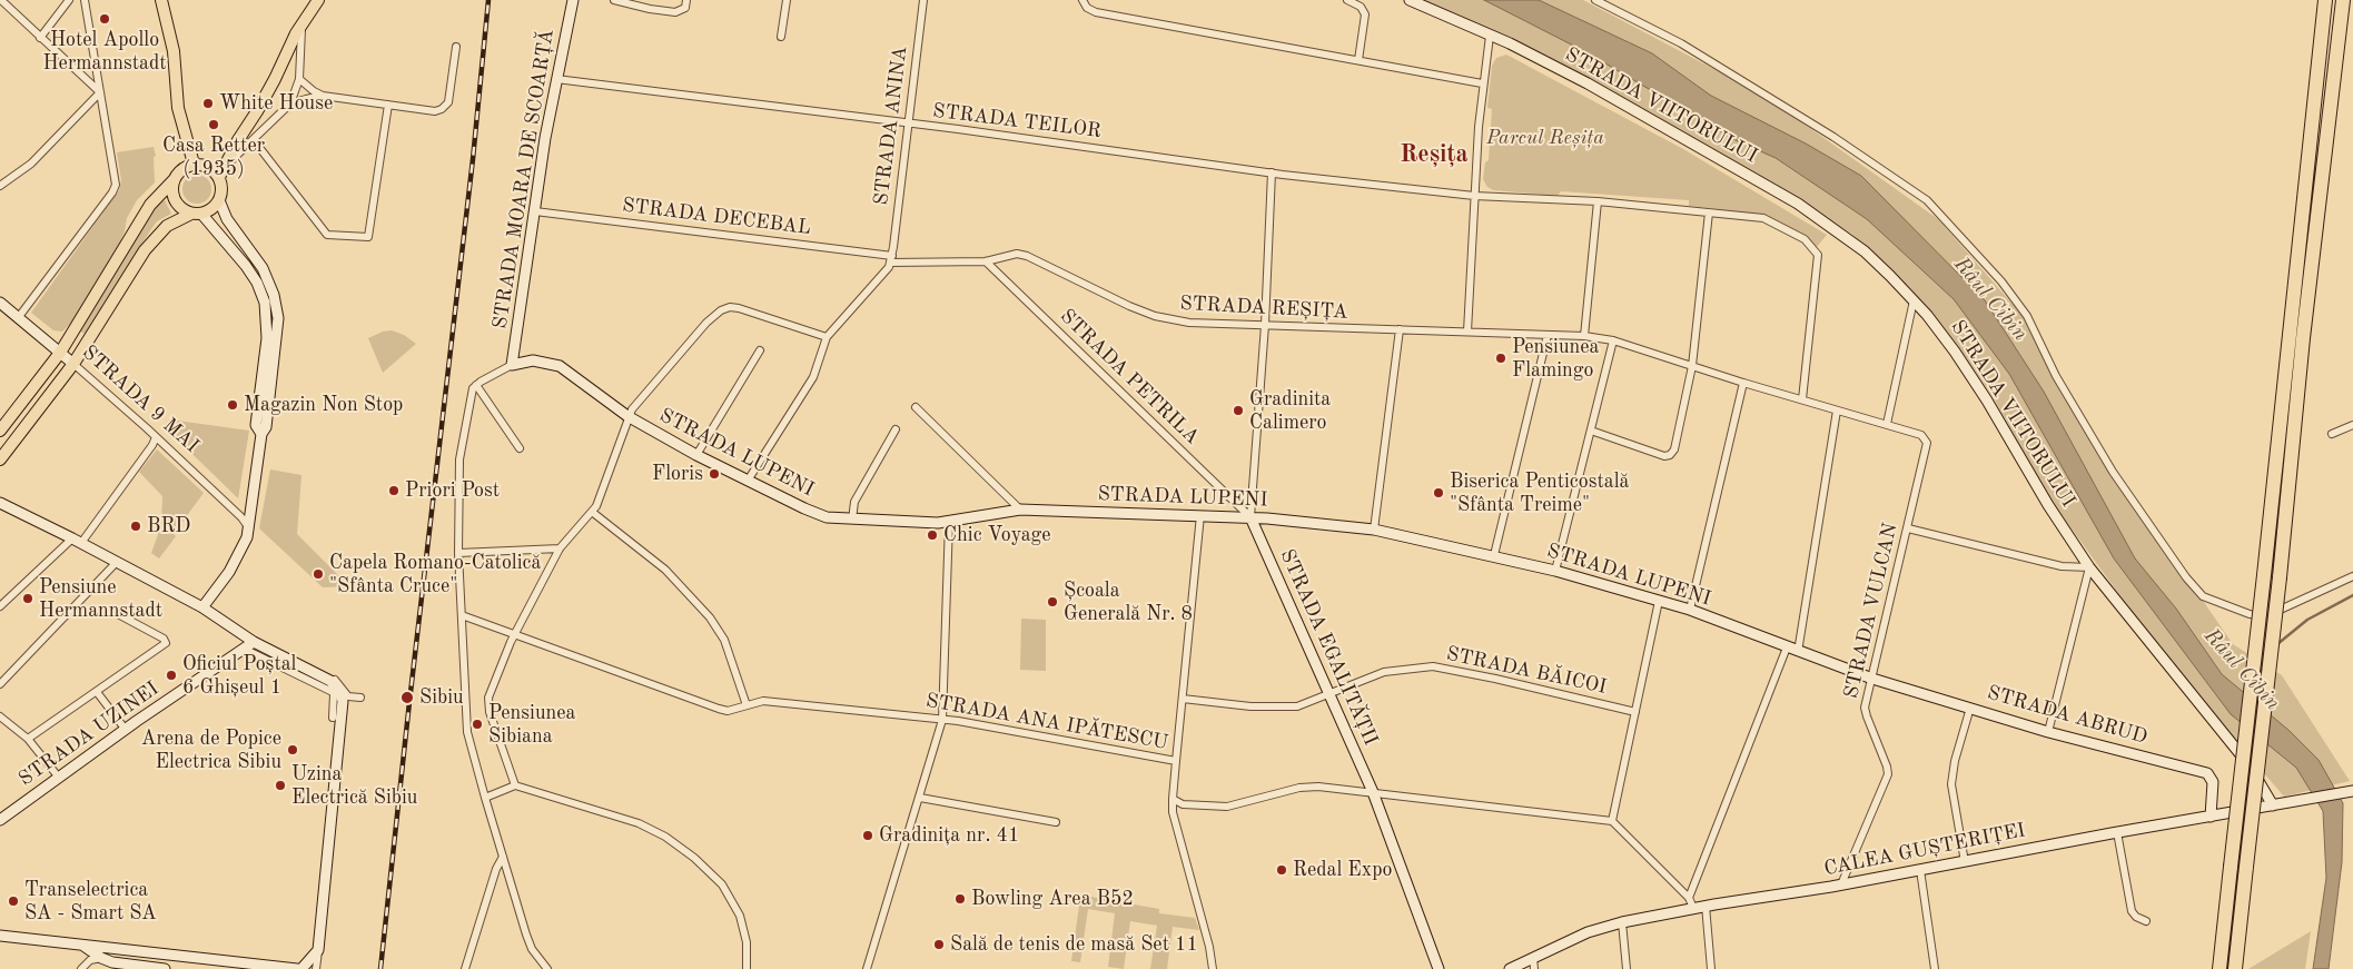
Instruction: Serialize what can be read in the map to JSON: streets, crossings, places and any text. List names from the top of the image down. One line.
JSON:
{"streets":{"street":["STRADA VIITORULUI","STRADA TEILOR","STRADA ANINA","STRADA MOARA DE SCOARȚĂ","STRADA DECEBAL","STRADA REȘIȚA","STRADA PETRILA","STRADA 9 MAI","STRADA LUPENI","STRADA VULCAN","STRADA EGALITĂȚII","STRADA BĂICOI","STRADA ABRUD","STRADA ANA IPĂTESCU","STRADA UZINEI","CALEA GUȘTERIȚEI"]},"crossings":[["STRADA VIITORULUI","CALEA GUȘTERIȚEI"],["STRADA TEILOR","STRADA ANINA"],["STRADA TEILOR","STRADA MOARA DE SCOARȚĂ"],["STRADA ANINA","STRADA DECEBAL"],["STRADA ANINA","STRADA REȘIȚA"],["STRADA MOARA DE SCOARȚĂ","STRADA DECEBAL"],["STRADA MOARA DE SCOARȚĂ","STRADA LUPENI"],["STRADA DECEBAL","STRADA REȘIȚA"],["STRADA REȘIȚA","STRADA PETRILA"],["STRADA REȘIȚA","STRADA VULCAN"],["STRADA PETRILA","STRADA LUPENI"],["STRADA PETRILA","STRADA EGALITĂȚII"],["STRADA LUPENI","STRADA VULCAN"],["STRADA LUPENI","STRADA EGALITĂȚII"],["STRADA LUPENI","STRADA ABRUD"],["STRADA VULCAN","STRADA ABRUD"],["STRADA VULCAN","CALEA GUȘTERIȚEI"],["STRADA EGALITĂȚII","STRADA BĂICOI"],["STRADA ABRUD","CALEA GUȘTERIȚEI"]],"districts":["Reșița"],"water":["Râul Cibin"],"parks":["Parcul Reșița"],"places":["Hotel Apollo Hermannstadt","White House","Casa Retter (1935)","Pensiunea Flamingo","Magazin Non Stop","Gradinita Calimero","Floris","Priori Post","Biserica Penticostală \"Sfânta Treime\"","BRD","Chic Voyage","Capela Romano-Catolică \"Sfânta Cruce\"","Pensiune Hermannstadt","Școala Generală Nr. 8","Oficiul Poștal 6 Ghișeul 1","Sibiu","Pensiunea Sibiana","Arena de Popice Electrica Sibiu","Uzina Electrică Sibiu","Gradinița nr. 41","Redal Expo","Bowling Area B52","Transelectrica SA - Smart SA","Sală de tenis de masă Set 11"]}
